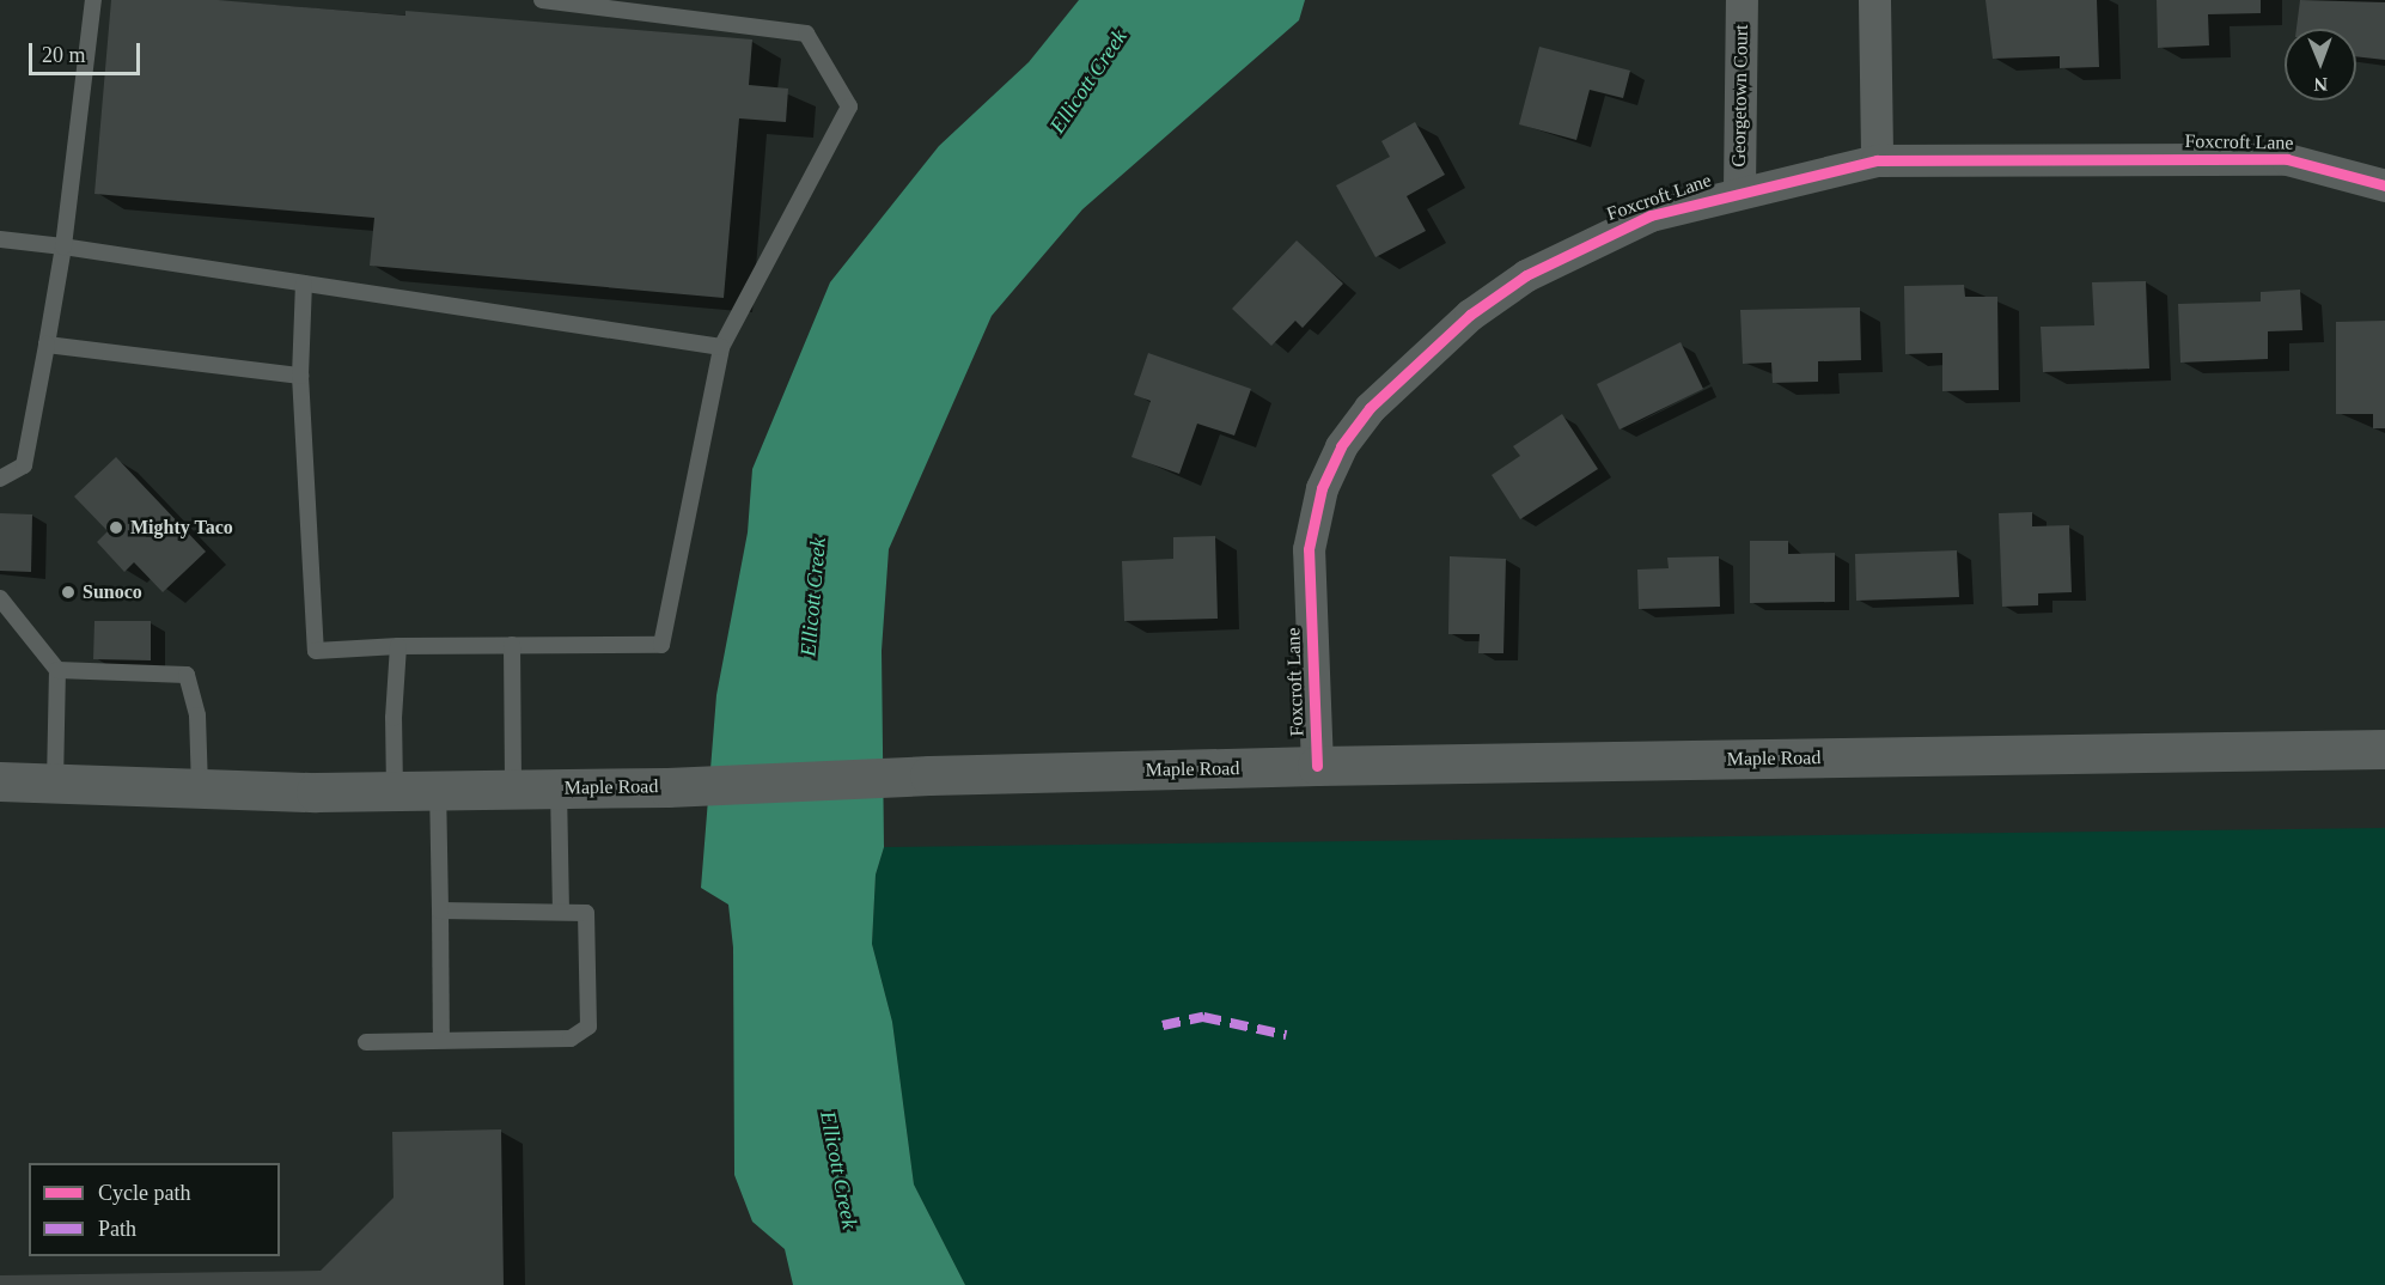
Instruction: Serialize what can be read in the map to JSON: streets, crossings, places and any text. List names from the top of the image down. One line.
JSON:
{"streets":{"main road":["Maple Road"],"street":["Georgetown Court","Foxcroft Lane"]},"crossings":[["Georgetown Court","Foxcroft Lane"],["Foxcroft Lane","Maple Road"]],"water":["Ellicott Creek"],"places":["Mighty Taco","Sunoco"],"legend":["Cycle path","Path"],"scale_bar":"20 m","north":"bottom"}
